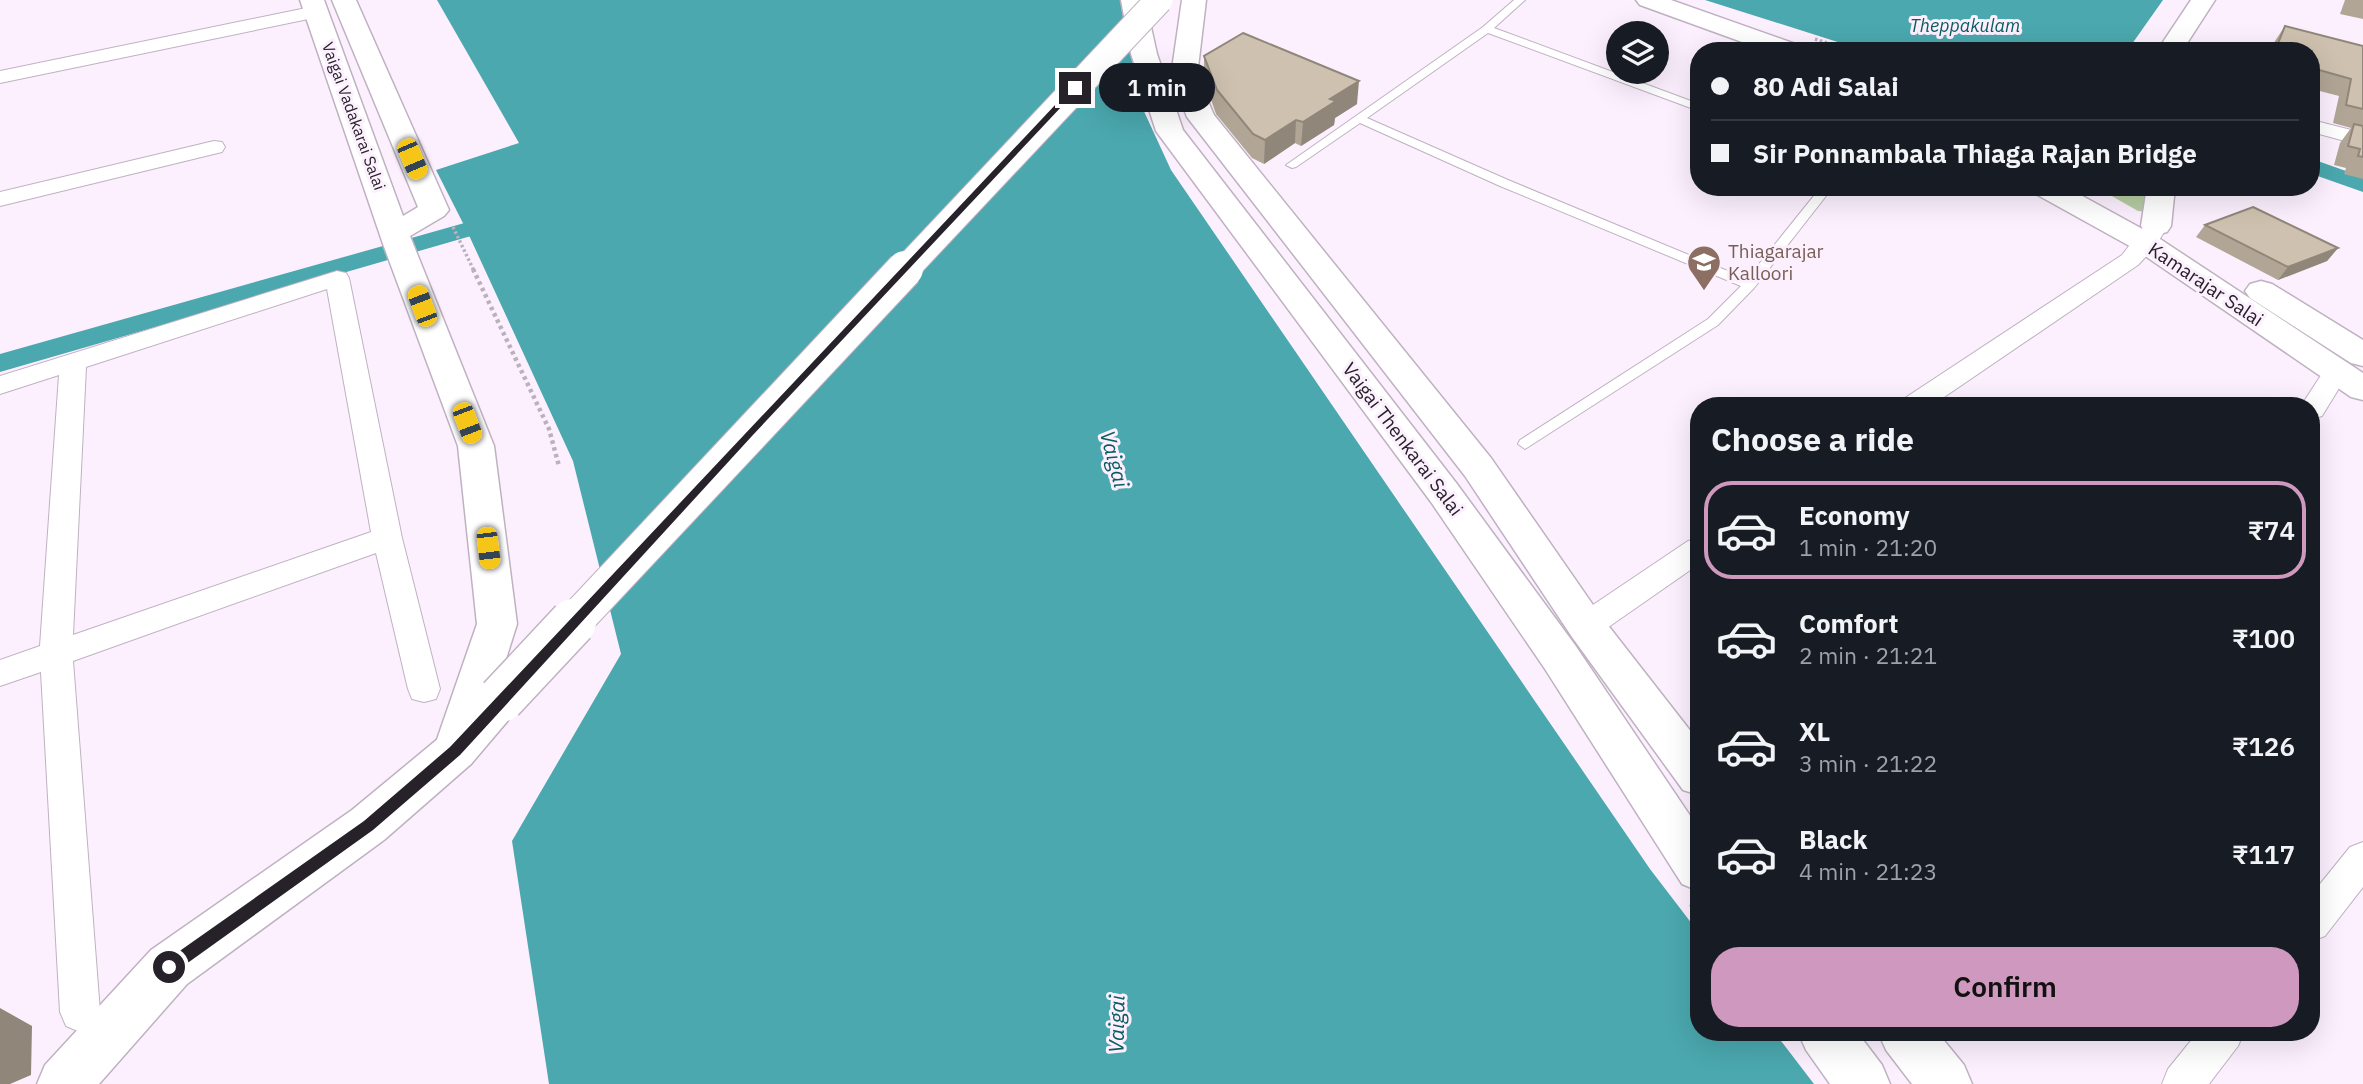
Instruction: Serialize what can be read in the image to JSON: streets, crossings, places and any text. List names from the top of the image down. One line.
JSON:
{"streets":{"main road":["Vaigai Vadakarai Salai","Kamarajar Salai","Vaigai Thenkarai Salai"]},"water":["Theppakulam","Vaigai"],"places":{"school or university":["Thiagarajar Kalloori"]},"page":{"banner":["80 Adi Salai","Sir Ponnambala Thiaga Rajan Bridge"],"bubble":"1 min","heading":"Choose a ride","list":[{"name":"Economy","note":"1 min · 21:20","value":"₹74"},{"name":"Comfort","note":"2 min · 21:21","value":"₹100"},{"name":"XL","note":"3 min · 21:22","value":"₹126"},{"name":"Black","note":"4 min · 21:23","value":"₹117"}],"buttons":"Confirm"}}
